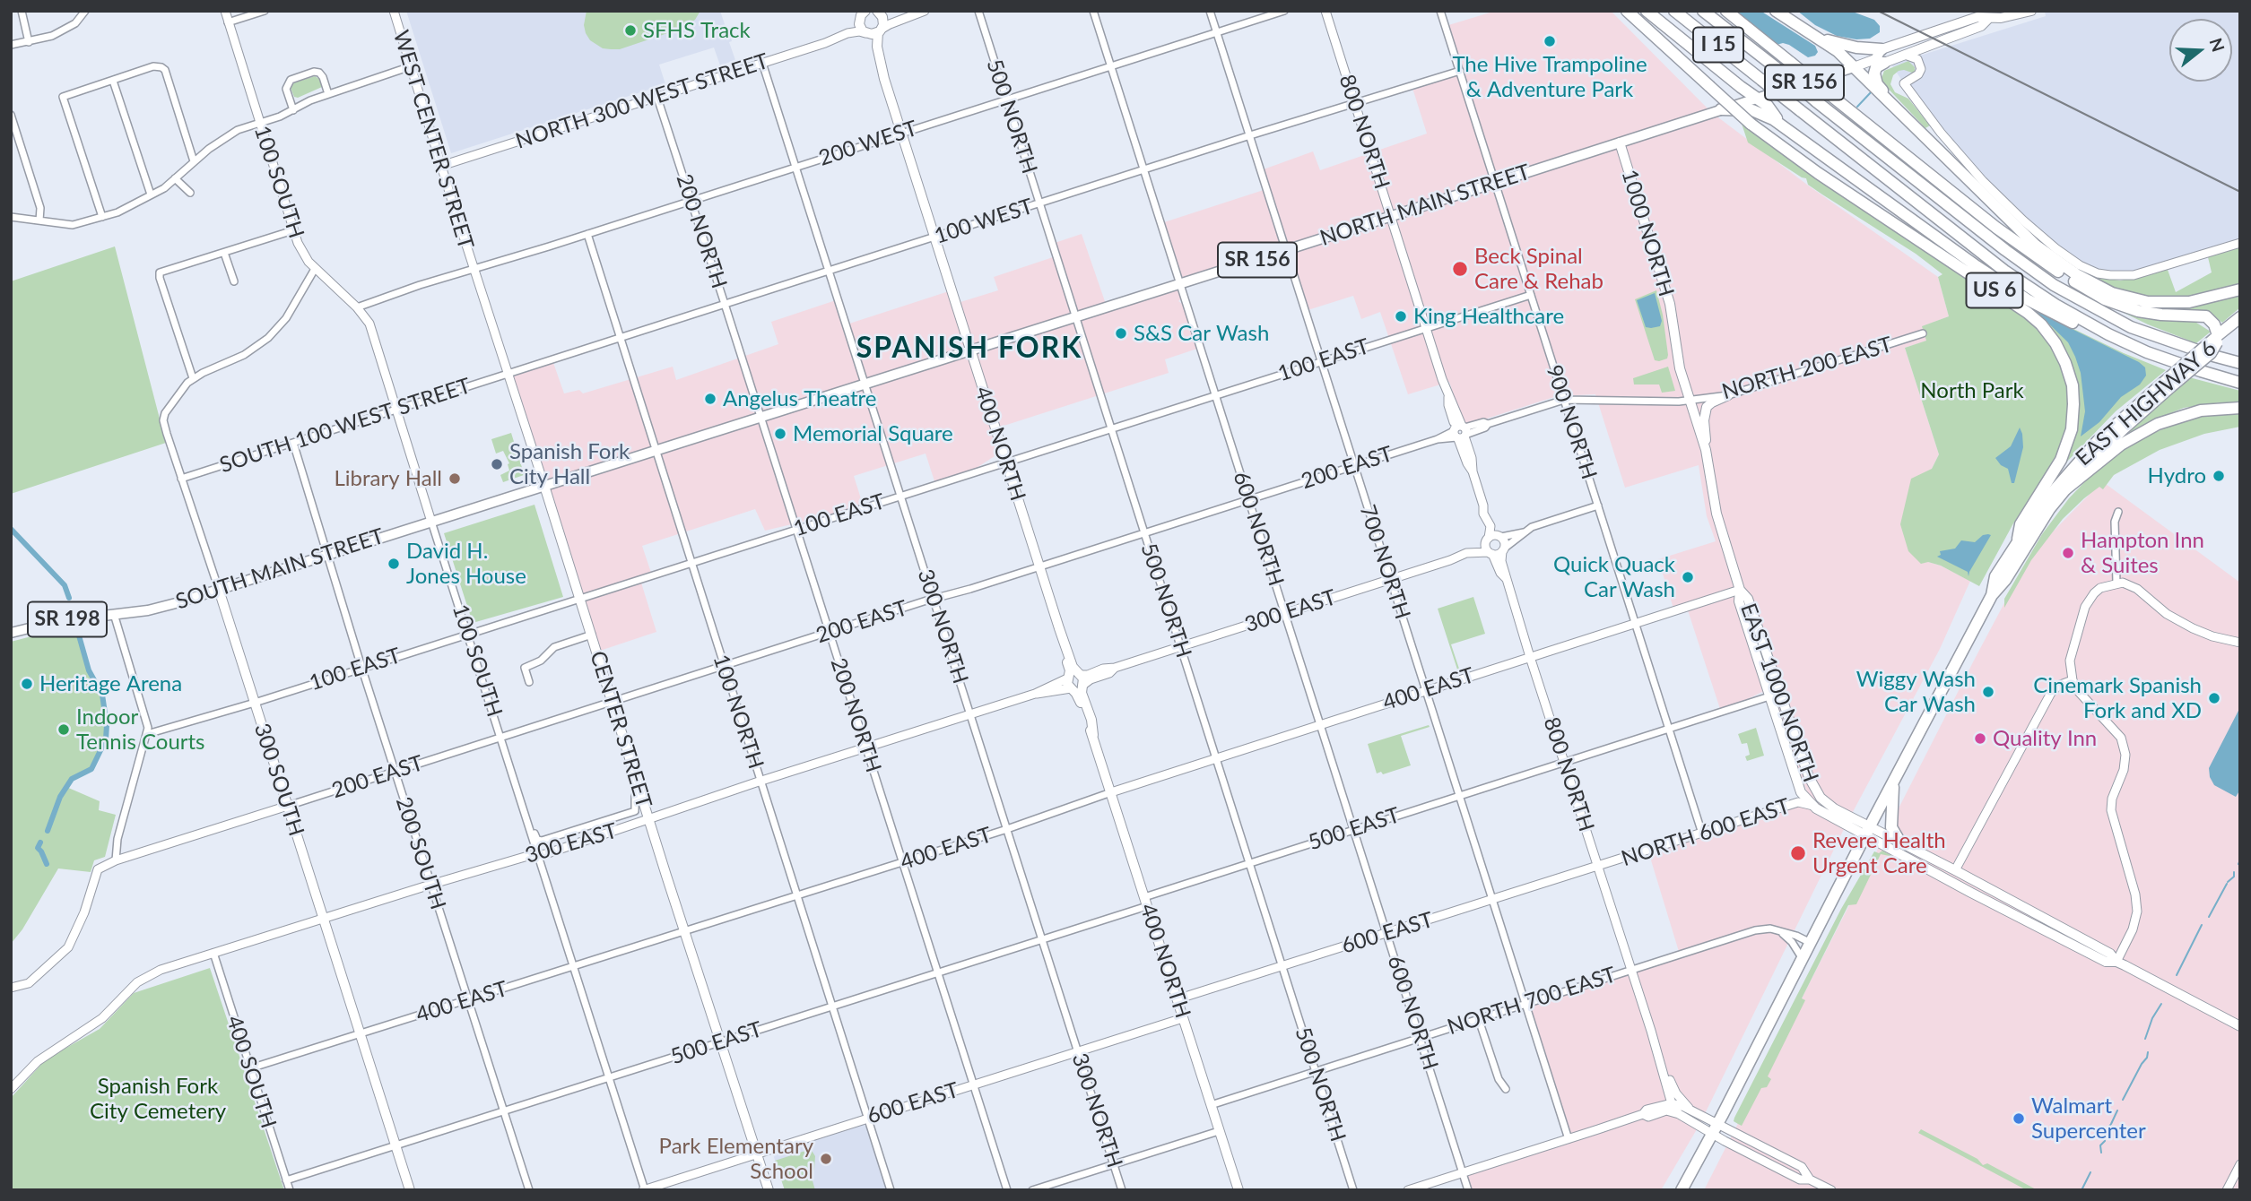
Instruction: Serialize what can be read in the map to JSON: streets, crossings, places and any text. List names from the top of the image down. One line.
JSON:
{"streets":{"highway":["I 15","US 6","EAST HIGHWAY 6"],"main road":["SR 156","NORTH MAIN STREET","1000 NORTH","400 NORTH","SOUTH MAIN STREET","SR 198","EAST 1000 NORTH","CENTER STREET","300 SOUTH"],"street":["NORTH 300 WEST STREET","500 NORTH","800 NORTH","WEST CENTER STREET","200 WEST","100 SOUTH","100 WEST","200 NORTH","100 EAST","NORTH 200 EAST","900 NORTH","SOUTH 100 WEST STREET","200 EAST","600 NORTH","700 NORTH","300 EAST","300 NORTH","400 EAST","100 NORTH","500 EAST","NORTH 600 EAST","200 SOUTH","600 EAST","NORTH 700 EAST","400 SOUTH"]},"crossings":[["NORTH 300 WEST STREET","WEST CENTER STREET"],["NORTH 300 WEST STREET","200 NORTH"],["NORTH 300 WEST STREET","300 NORTH"],["500 NORTH","200 WEST"],["500 NORTH","NORTH MAIN STREET"],["500 NORTH","100 WEST"],["500 NORTH","100 EAST"],["500 NORTH","200 EAST"],["500 NORTH","300 EAST"],["500 NORTH","400 EAST"],["500 NORTH","500 EAST"],["500 NORTH","600 EAST"],["500 NORTH","NORTH 700 EAST"],["800 NORTH","NORTH MAIN STREET"],["800 NORTH","100 WEST"],["800 NORTH","100 EAST"],["800 NORTH","200 EAST"],["800 NORTH","300 EAST"],["800 NORTH","400 EAST"],["800 NORTH","500 EAST"],["800 NORTH","NORTH 600 EAST"],["800 NORTH","600 EAST"],["800 NORTH","NORTH 700 EAST"],["WEST CENTER STREET","200 WEST"],["WEST CENTER STREET","CENTER STREET"],["200 WEST","100 SOUTH"],["200 WEST","200 NORTH"],["200 WEST","400 NORTH"],["200 WEST","600 NORTH"],["200 WEST","700 NORTH"],["200 WEST","300 NORTH"],["200 WEST","100 NORTH"],["200 WEST","CENTER STREET"],["100 SOUTH","100 EAST"],["100 SOUTH","SOUTH 100 WEST STREET"],["100 SOUTH","200 EAST"],["100 SOUTH","SOUTH MAIN STREET"],["100 SOUTH","300 EAST"],["100 SOUTH","400 EAST"],["100 SOUTH","500 EAST"],["100 SOUTH","600 EAST"],["NORTH MAIN STREET","200 NORTH"],["NORTH MAIN STREET","1000 NORTH"],["NORTH MAIN STREET","900 NORTH"],["NORTH MAIN STREET","400 NORTH"],["NORTH MAIN STREET","600 NORTH"],["NORTH MAIN STREET","700 NORTH"],["NORTH MAIN STREET","SOUTH MAIN STREET"],["NORTH MAIN STREET","300 NORTH"],["NORTH MAIN STREET","100 NORTH"],["NORTH MAIN STREET","CENTER STREET"],["100 WEST","200 NORTH"],["100 WEST","900 NORTH"],["100 WEST","SOUTH 100 WEST STREET"],["100 WEST","400 NORTH"],["100 WEST","600 NORTH"],["100 WEST","700 NORTH"],["100 WEST","300 NORTH"],["100 WEST","100 NORTH"],["100 WEST","CENTER STREET"],["200 NORTH","100 EAST"],["200 NORTH","200 EAST"],["200 NORTH","300 EAST"],["200 NORTH","400 EAST"],["200 NORTH","500 EAST"],["200 NORTH","600 EAST"],["1000 NORTH","NORTH 200 EAST"],["1000 NORTH","200 EAST"],["US 6","EAST HIGHWAY 6"],["100 EAST","900 NORTH"],["100 EAST","400 NORTH"],["100 EAST","600 NORTH"],["100 EAST","700 NORTH"],["100 EAST","300 NORTH"],["100 EAST","100 NORTH"],["100 EAST","CENTER STREET"],["100 EAST","300 SOUTH"],["100 EAST","200 SOUTH"],["NORTH 200 EAST","200 EAST"],["EAST HIGHWAY 6","EAST 1000 NORTH"],["EAST HIGHWAY 6","NORTH 700 EAST"],["900 NORTH","200 EAST"],["900 NORTH","400 EAST"],["900 NORTH","500 EAST"],["900 NORTH","NORTH 600 EAST"],["SOUTH 100 WEST STREET","CENTER STREET"],["SOUTH 100 WEST STREET","300 SOUTH"],["SOUTH 100 WEST STREET","200 SOUTH"],["400 NORTH","200 EAST"],["400 NORTH","300 EAST"],["400 NORTH","400 EAST"],["400 NORTH","500 EAST"],["400 NORTH","600 EAST"],["400 NORTH","NORTH 700 EAST"],["200 EAST","600 NORTH"],["200 EAST","700 NORTH"],["200 EAST","300 NORTH"],["200 EAST","100 NORTH"],["200 EAST","CENTER STREET"],["200 EAST","300 SOUTH"],["200 EAST","200 SOUTH"],["600 NORTH","300 EAST"],["600 NORTH","400 EAST"],["600 NORTH","500 EAST"],["600 NORTH","600 EAST"],["600 NORTH","NORTH 700 EAST"],["700 NORTH","300 EAST"],["700 NORTH","400 EAST"],["700 NORTH","500 EAST"],["700 NORTH","600 EAST"],["700 NORTH","NORTH 700 EAST"],["SOUTH MAIN STREET","CENTER STREET"],["SOUTH MAIN STREET","300 SOUTH"],["SOUTH MAIN STREET","200 SOUTH"],["300 EAST","300 NORTH"],["300 EAST","100 NORTH"],["300 EAST","CENTER STREET"],["300 EAST","300 SOUTH"],["300 EAST","200 SOUTH"],["300 EAST","400 SOUTH"],["300 NORTH","400 EAST"],["300 NORTH","500 EAST"],["300 NORTH","600 EAST"],["400 EAST","EAST 1000 NORTH"],["400 EAST","100 NORTH"],["400 EAST","CENTER STREET"],["400 EAST","300 SOUTH"],["400 EAST","200 SOUTH"],["400 EAST","400 SOUTH"],["EAST 1000 NORTH","500 EAST"],["EAST 1000 NORTH","NORTH 600 EAST"],["100 NORTH","500 EAST"],["100 NORTH","600 EAST"],["CENTER STREET","500 EAST"],["CENTER STREET","600 EAST"],["300 SOUTH","500 EAST"],["500 EAST","200 SOUTH"],["500 EAST","400 SOUTH"],["NORTH 600 EAST","600 EAST"]],"districts":["SPANISH FORK"],"parks":["North Park","Spanish Fork City Cemetery"],"places":["SFHS Track","The Hive Trampoline & Adventure Park","Beck Spinal Care & Rehab","King Healthcare","S&S Car Wash","Angelus Theatre","Memorial Square","Spanish Fork City Hall","Hydro","Library Hall","Hampton Inn & Suites","David H. Jones House","Quick Quack Car Wash","Heritage Arena","Wiggy Wash Car Wash","Cinemark Spanish Fork and XD","Indoor Tennis Courts","Quality Inn","Revere Health Urgent Care","Walmart Supercenter","Park Elementary School"],"north":"right"}
